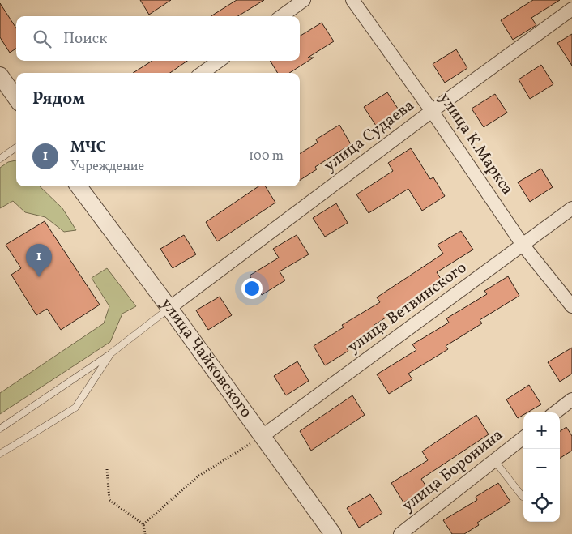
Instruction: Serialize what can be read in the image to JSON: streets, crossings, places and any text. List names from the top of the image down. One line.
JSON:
{"streets":{"street":["улица Судаева","улица К.Маркса","улица Ветвинского","улица Чайковского","улица Боронина"]},"crossings":[["улица Судаева","улица К.Маркса"],["улица Судаева","улица Чайковского"],["улица К.Маркса","улица Ветвинского"],["улица Ветвинского","улица Чайковского"]],"page":{"search":"Поиск","heading":"Рядом","list":[{"mark":"1","name":"МЧС","note":"Учреждение","value":"100 m"}],"pins":"1","map_buttons":["+","−"]}}
